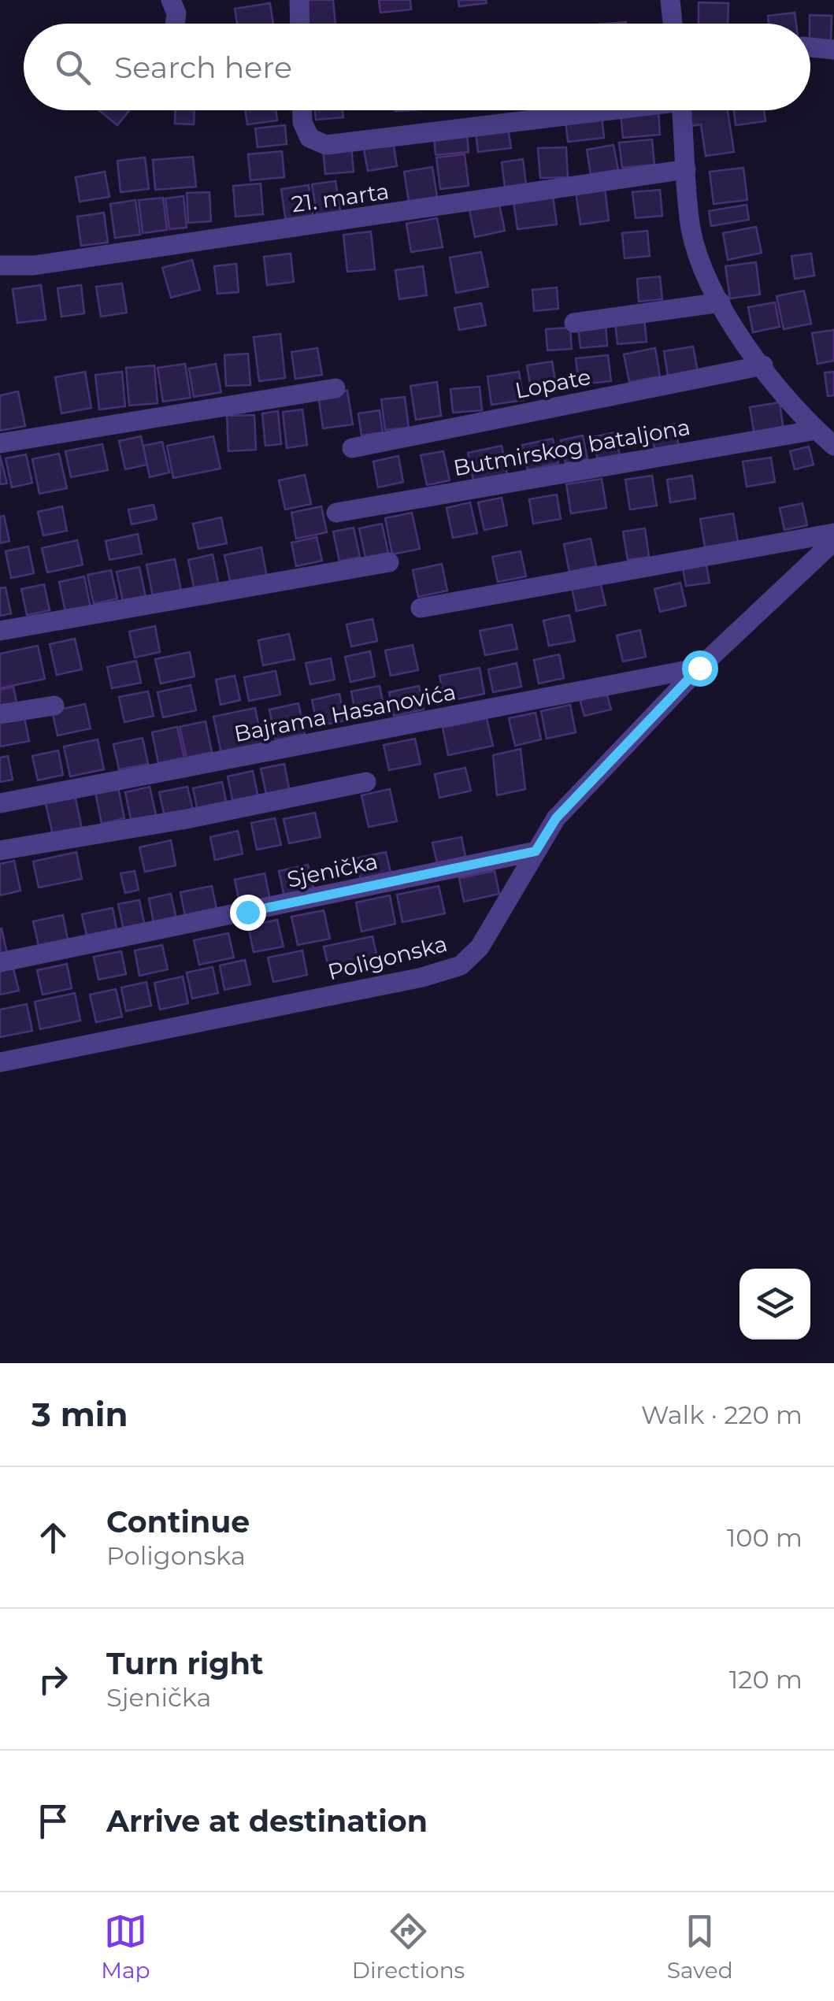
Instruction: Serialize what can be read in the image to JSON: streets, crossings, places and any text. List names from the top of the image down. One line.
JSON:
{"streets":{"street":["21. marta","Lopate","Butmirskog bataljona","Bajrama Hasanovića","Sjenička","Poligonska"]},"crossings":[["Bajrama Hasanovića","Poligonska"],["Sjenička","Poligonska"]],"page":{"search":"Search here","heading":["3 min","Walk · 220 m"],"list":[["Continue","Poligonska","100 m"],["Turn right","Sjenička","120 m"],"Arrive at destination"],"nav":["Map","Directions","Saved"]}}
